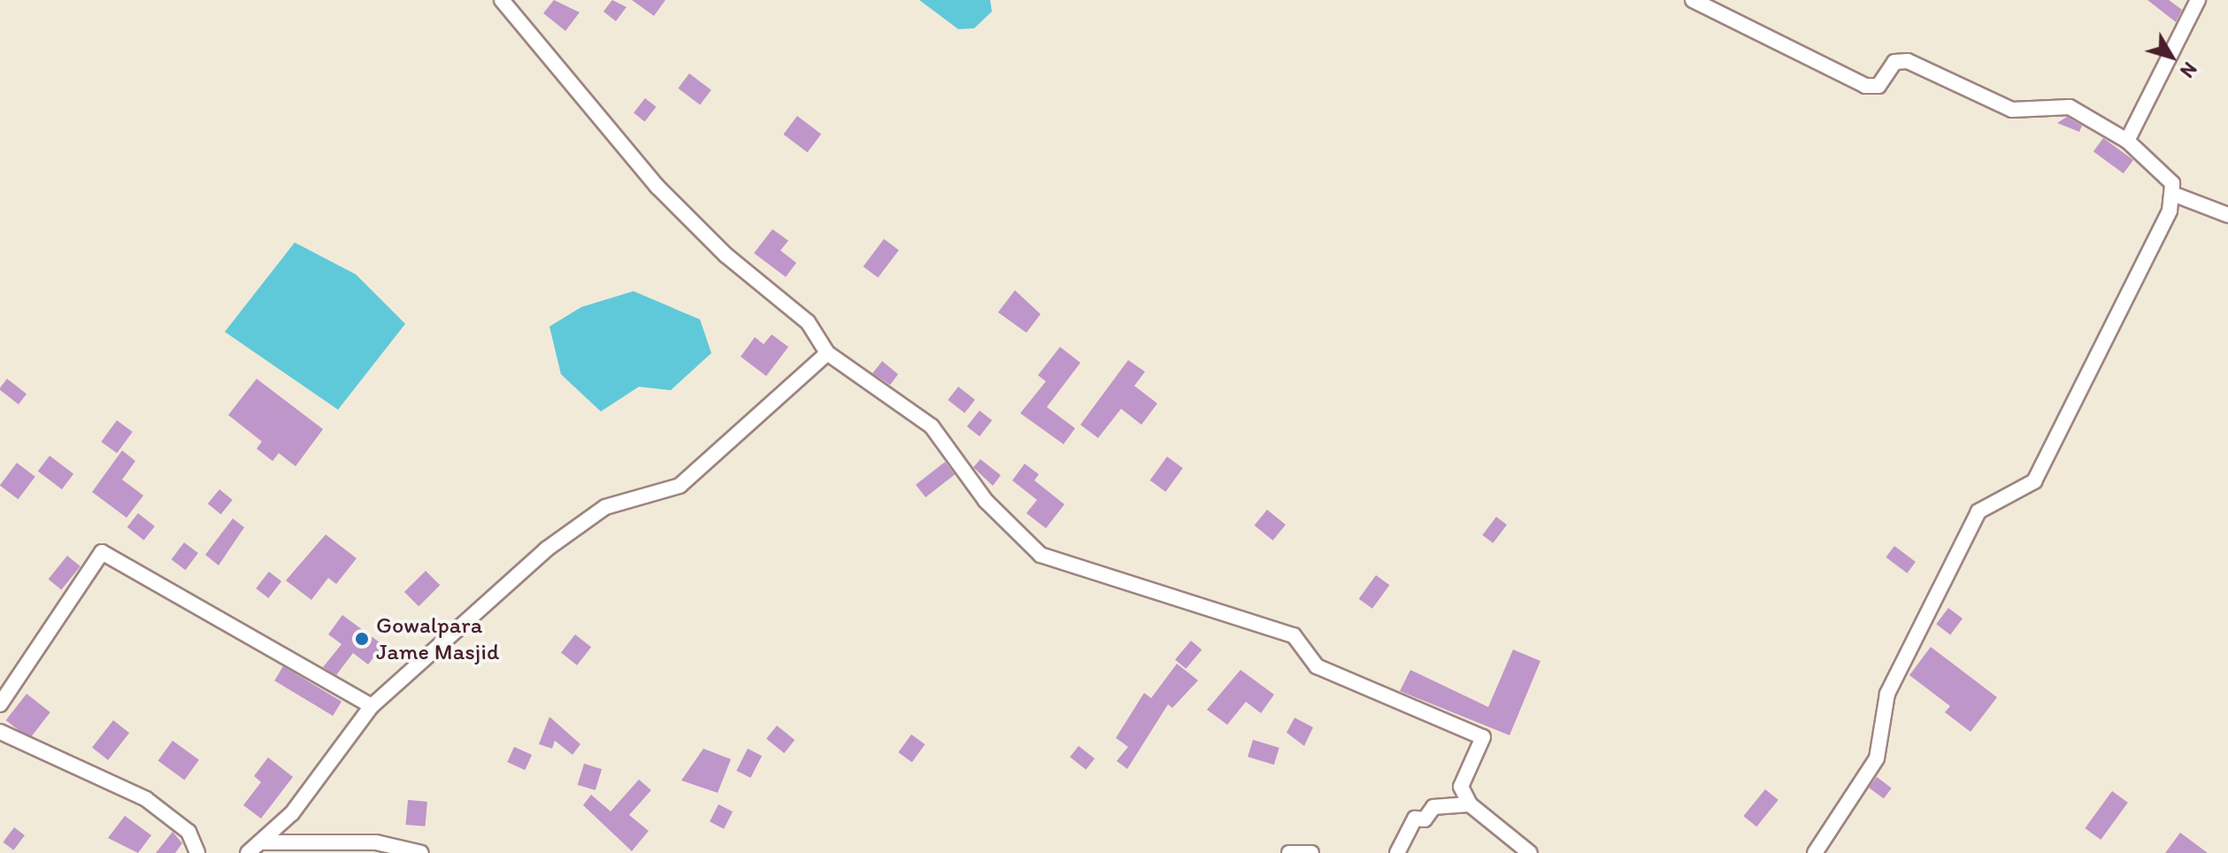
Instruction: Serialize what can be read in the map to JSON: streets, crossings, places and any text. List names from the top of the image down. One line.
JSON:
{"places":["Gowalpara Jame Masjid"],"north":"bottom right"}
